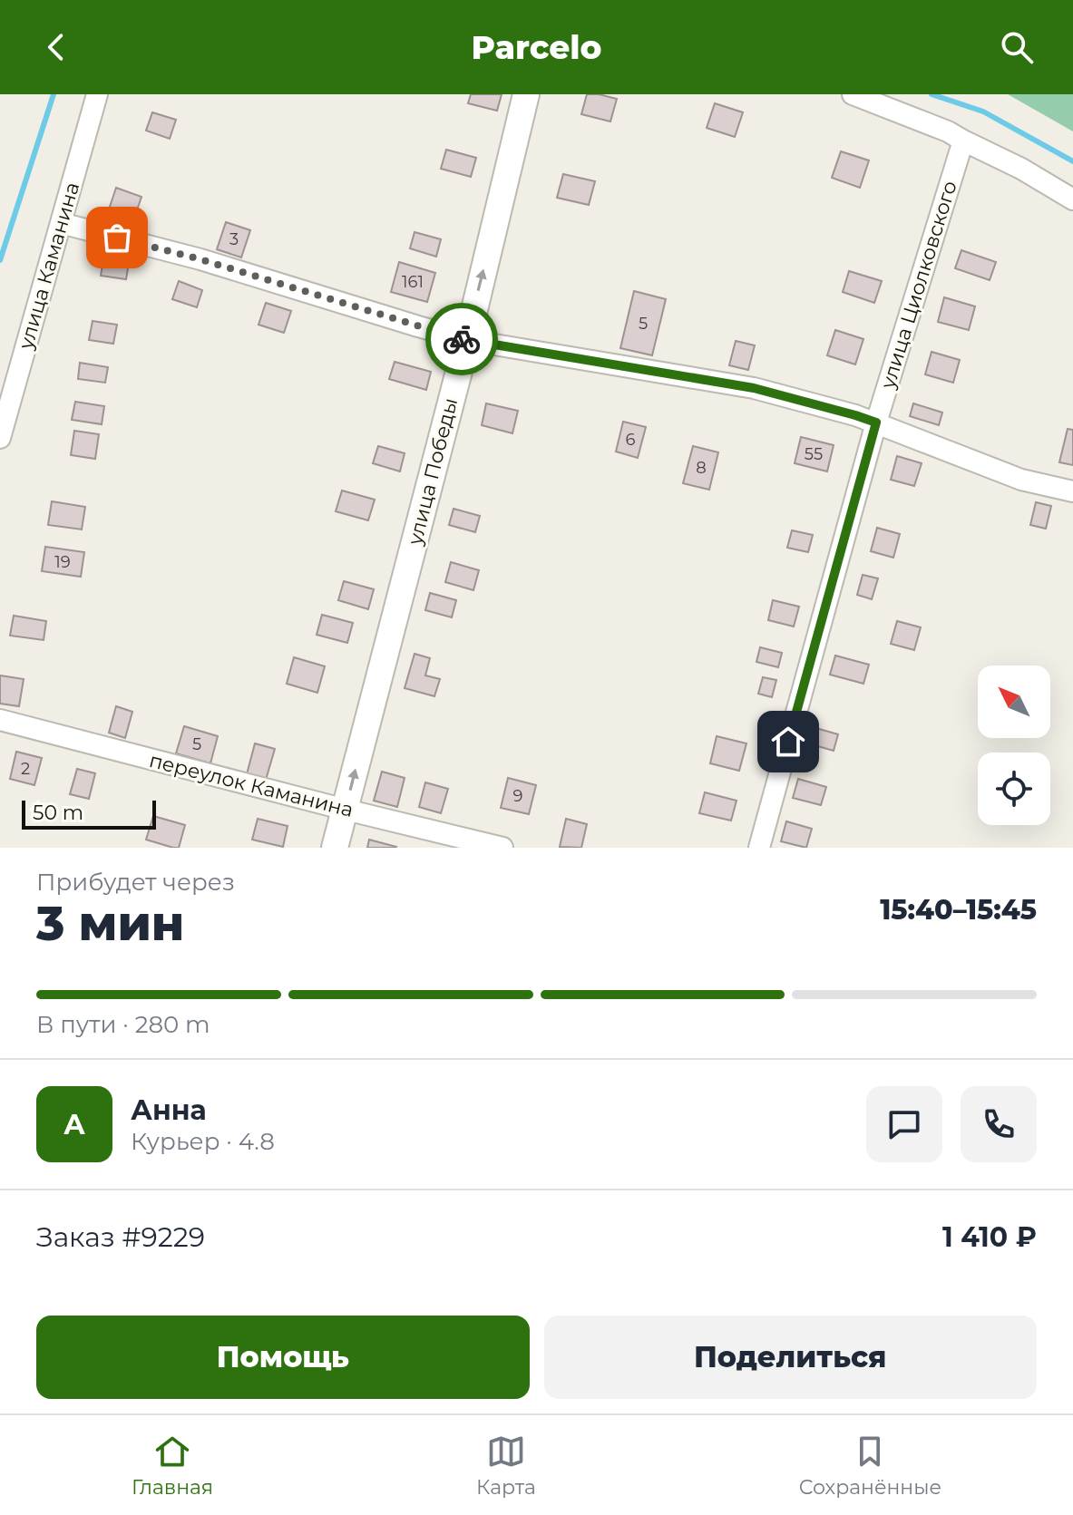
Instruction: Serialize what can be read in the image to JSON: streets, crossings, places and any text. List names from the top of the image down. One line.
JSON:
{"streets":{"street":["улица Каманина","улица Циолковского","улица Победы","переулок Каманина"]},"crossings":[["улица Победы","переулок Каманина"]],"one_way":["улица Победы"],"house_numbers":["3","161","5","6","55","8","19","5","2","9"],"scale_bar":"50 m","north":"top left","page":{"header":"Parcelo","scale":"50 m","heading":["3 мин","Прибудет через","15:40–15:45"],"panel":["Анна","Курьер · 4.8","Заказ #9229","1 410 ₽"],"bar":"В пути · 280 m","round":"А","buttons":["Помощь","Поделиться"],"tabs":["Главная","Карта","Сохранённые"]}}
